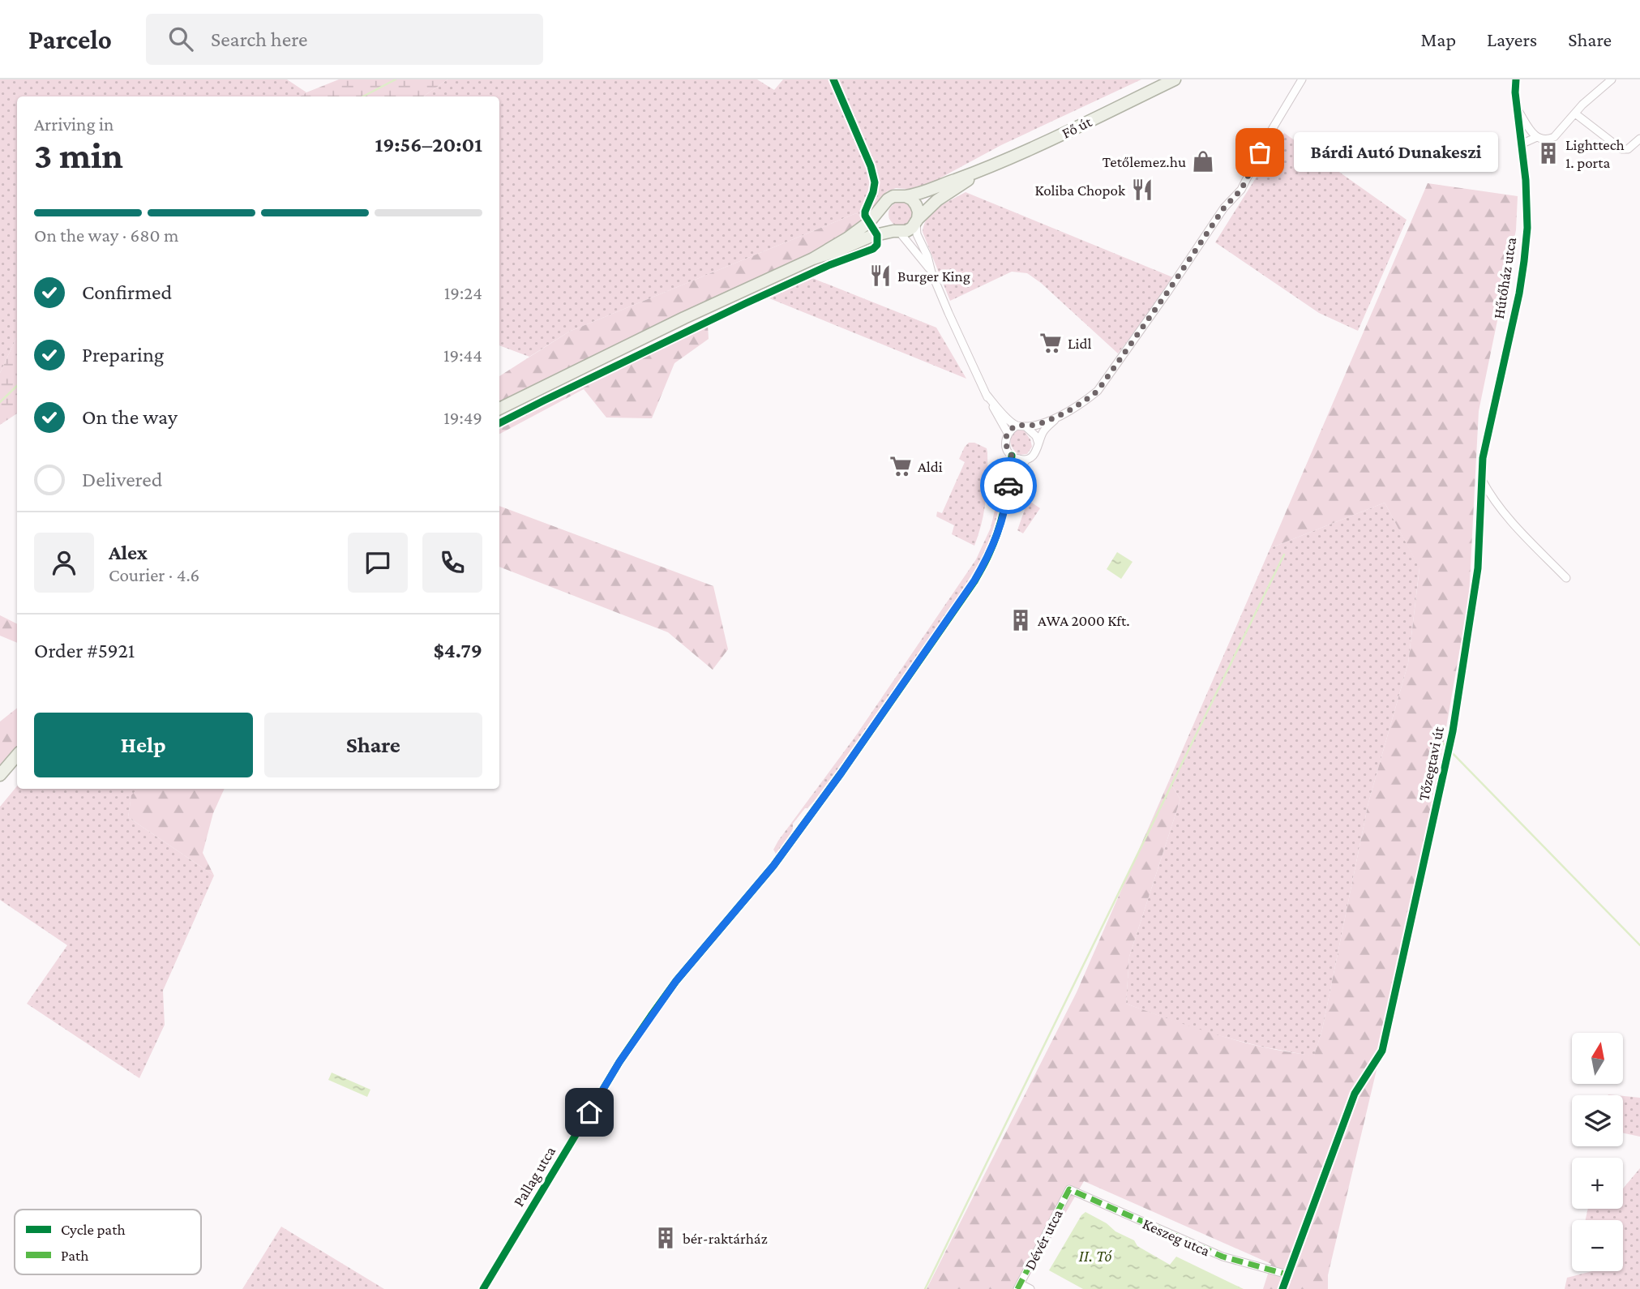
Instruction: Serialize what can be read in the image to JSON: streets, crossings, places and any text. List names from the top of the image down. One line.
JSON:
{"streets":{"main road":["Fő út"],"street":["Hűtőház utca","Tőzegtavi út","Pallag utca","Keszeg utca","Dévér utca"]},"crossings":[["Hűtőház utca","Tőzegtavi út"],["Tőzegtavi út","Keszeg utca"],["Keszeg utca","Dévér utca"]],"water":["II. Tó"],"places":{"other":["Bárdi Autó Dunakeszi"],"building":["Lighttech 1. porta","AWA 2000 Kft.","bér-raktárház"],"shop":["Tetőlemez.hu"],"restaurant":["Koliba Chopok","Burger King"],"supermarket":["Lidl","Aldi"]},"legend":["Cycle path","Path"],"north":"top","page":{"header":"Parcelo","search":"Search here","nav":["Map","Layers","Share"],"heading":["3 min","Arriving in","19:56–20:01"],"panel":["Alex","Courier · 4.6","Order #5921","$4.79"],"bubble":"Bárdi Autó Dunakeszi","bar":"On the way · 680 m","list":[["Confirmed","19:24"],["Preparing","19:44"],["On the way","19:49"],"Delivered"],"buttons":["Help","Share"],"map_buttons":["+","−"]}}
